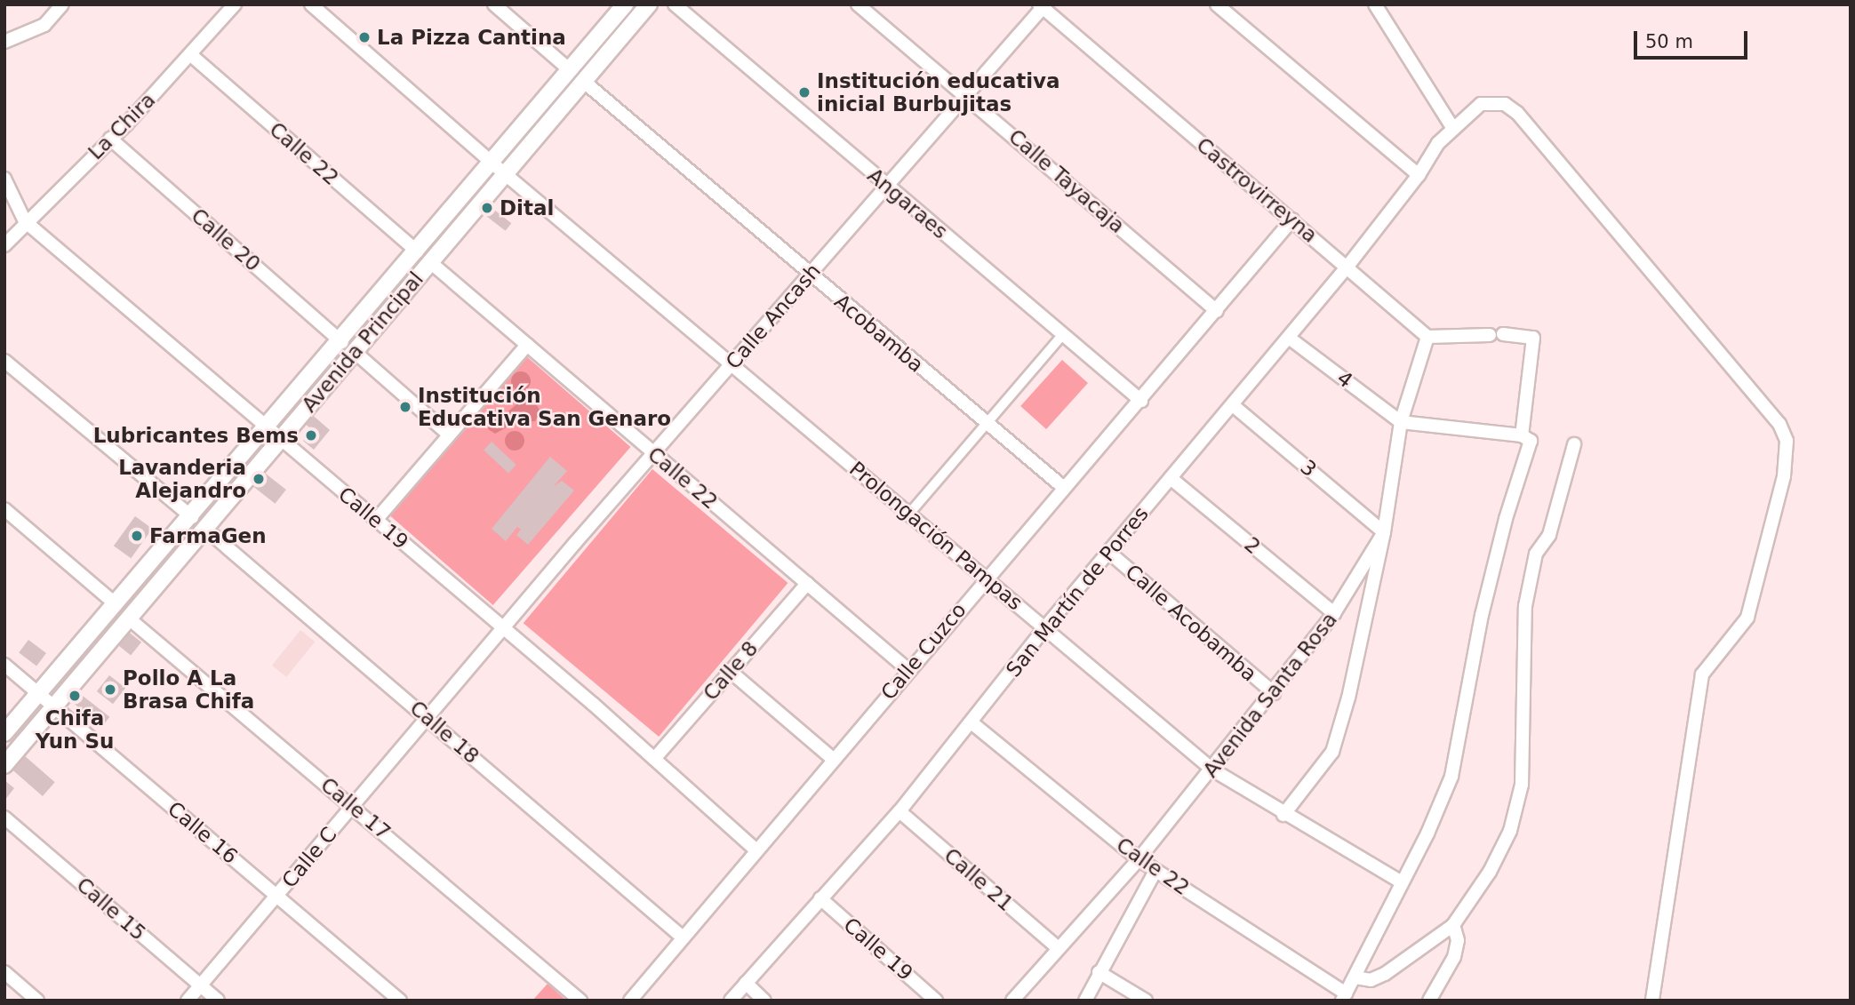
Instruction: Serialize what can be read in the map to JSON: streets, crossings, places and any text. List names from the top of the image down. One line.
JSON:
{"streets":{"street":["La Chira","Calle 22","Calle Tayacaja","Castrovirreyna","Angaraes","Calle 20","Calle Ancash","Acobamba","Avenida Principal","4","3","Calle 19","Prolongación Pampas","2","San Martín de Porres","Calle Acobamba","Calle Cuzco","Calle 8","Avenida Santa Rosa","Calle 18","Calle 17","Calle 16","Calle C","Calle 21","Calle 15"]},"crossings":[["La Chira","Calle 22"],["La Chira","Calle 20"],["La Chira","Calle 19"],["Calle 22","Calle Ancash"],["Calle 22","Avenida Principal"],["Calle 22","San Martín de Porres"],["Calle 22","Calle Cuzco"],["Calle 22","Calle 8"],["Calle 22","Avenida Santa Rosa"],["Calle Tayacaja","Calle Ancash"],["Calle Tayacaja","Calle Cuzco"],["Castrovirreyna","Calle Ancash"],["Castrovirreyna","San Martín de Porres"],["Castrovirreyna","Calle Cuzco"],["Castrovirreyna","Avenida Santa Rosa"],["Angaraes","Calle Ancash"],["Angaraes","Calle Cuzco"],["Calle 20","Avenida Principal"],["Calle Ancash","Acobamba"],["Calle Ancash","Calle 19"],["Calle Ancash","Prolongación Pampas"],["Calle Ancash","Calle C"],["Acobamba","Avenida Principal"],["Acobamba","Calle Cuzco"],["Avenida Principal","Calle 19"],["Avenida Principal","Prolongación Pampas"],["Avenida Principal","Calle 18"],["Avenida Principal","Calle 17"],["Avenida Principal","Calle 16"],["4","San Martín de Porres"],["4","Avenida Santa Rosa"],["3","San Martín de Porres"],["3","Avenida Santa Rosa"],["Calle 19","San Martín de Porres"],["Calle 19","Calle Cuzco"],["Calle 19","Calle 8"],["Calle 19","Calle C"],["Prolongación Pampas","San Martín de Porres"],["Prolongación Pampas","Calle Cuzco"],["Prolongación Pampas","Avenida Santa Rosa"],["2","San Martín de Porres"],["2","Avenida Santa Rosa"],["San Martín de Porres","Calle Acobamba"],["San Martín de Porres","Calle 21"],["Calle Acobamba","Avenida Santa Rosa"],["Calle Cuzco","Calle 18"],["Avenida Santa Rosa","Calle 21"],["Calle 18","Calle C"],["Calle 17","Calle C"],["Calle 16","Calle C"],["Calle C","Calle 15"]],"places":["La Pizza Cantina","Institución educativa inicial Burbujitas","Dital","Institución Educativa San Genaro","Lubricantes Bems","Lavanderia Alejandro","FarmaGen","Pollo A La Brasa Chifa","Chifa Yun Su"],"scale_bar":"50 m"}
